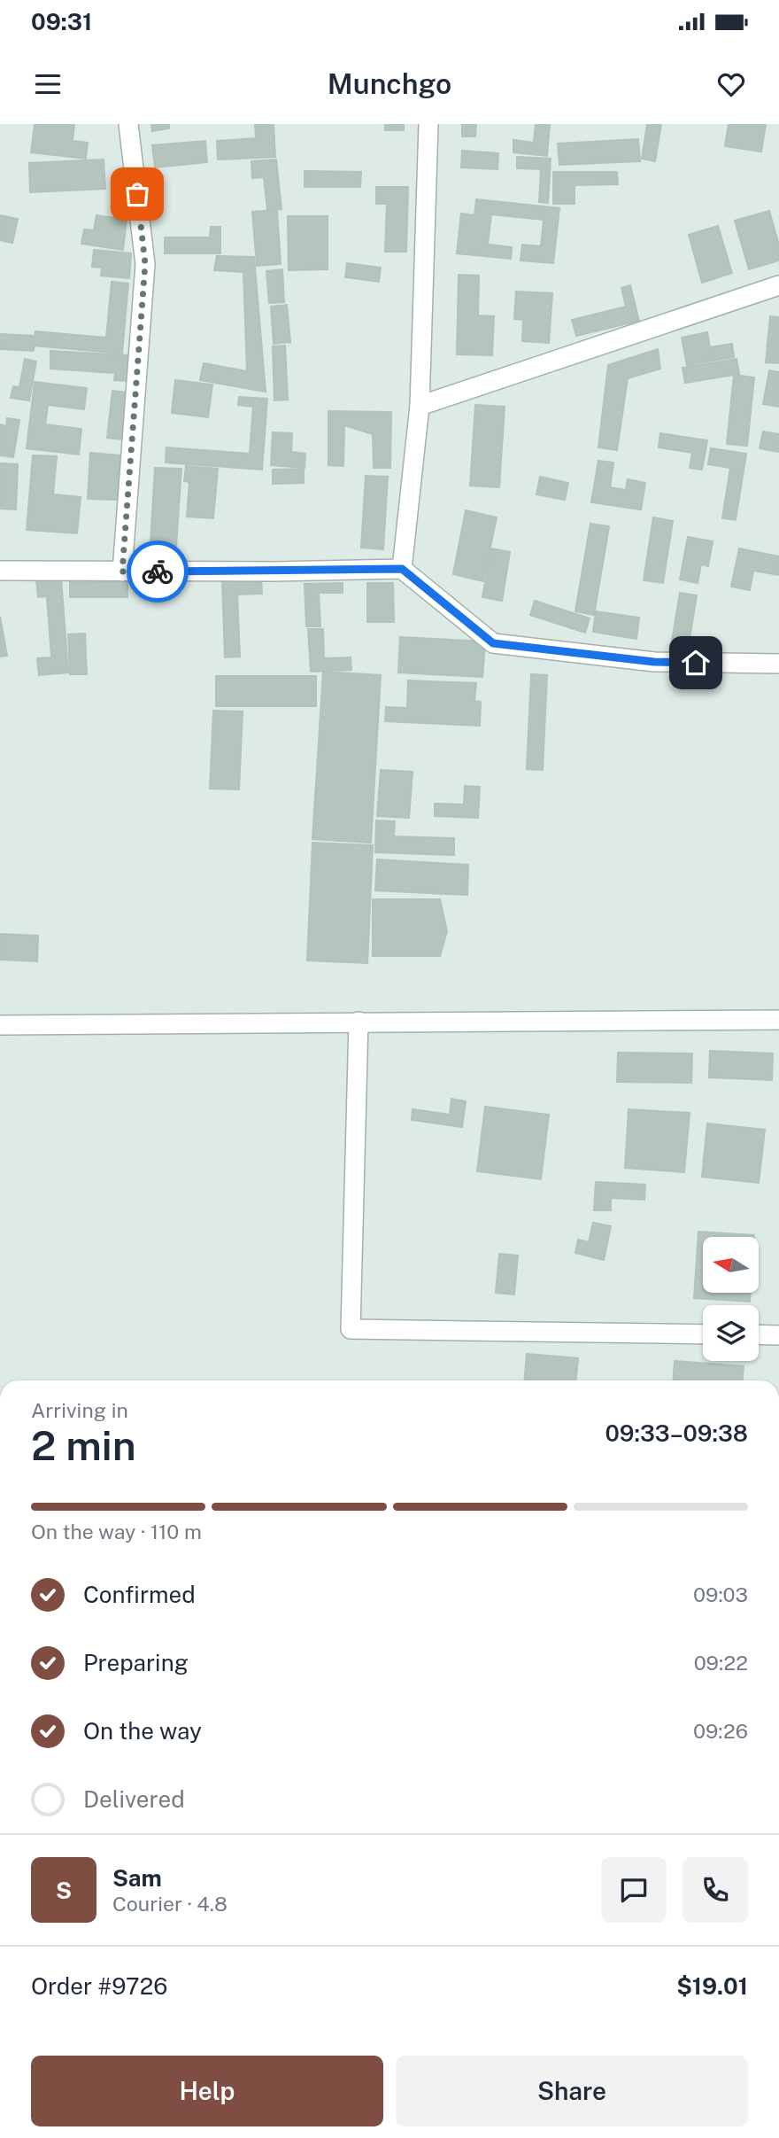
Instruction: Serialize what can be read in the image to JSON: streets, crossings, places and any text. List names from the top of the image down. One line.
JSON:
{"north":"left","page":{"status":"09:31","header":"Munchgo","heading":["2 min","Arriving in","09:33–09:38"],"panel":["Sam","Courier · 4.8","Order #9726","$19.01"],"bar":"On the way · 110 m","list":[["Confirmed","09:03"],["Preparing","09:22"],["On the way","09:26"],"Delivered"],"round":"S","buttons":["Help","Share"]}}
